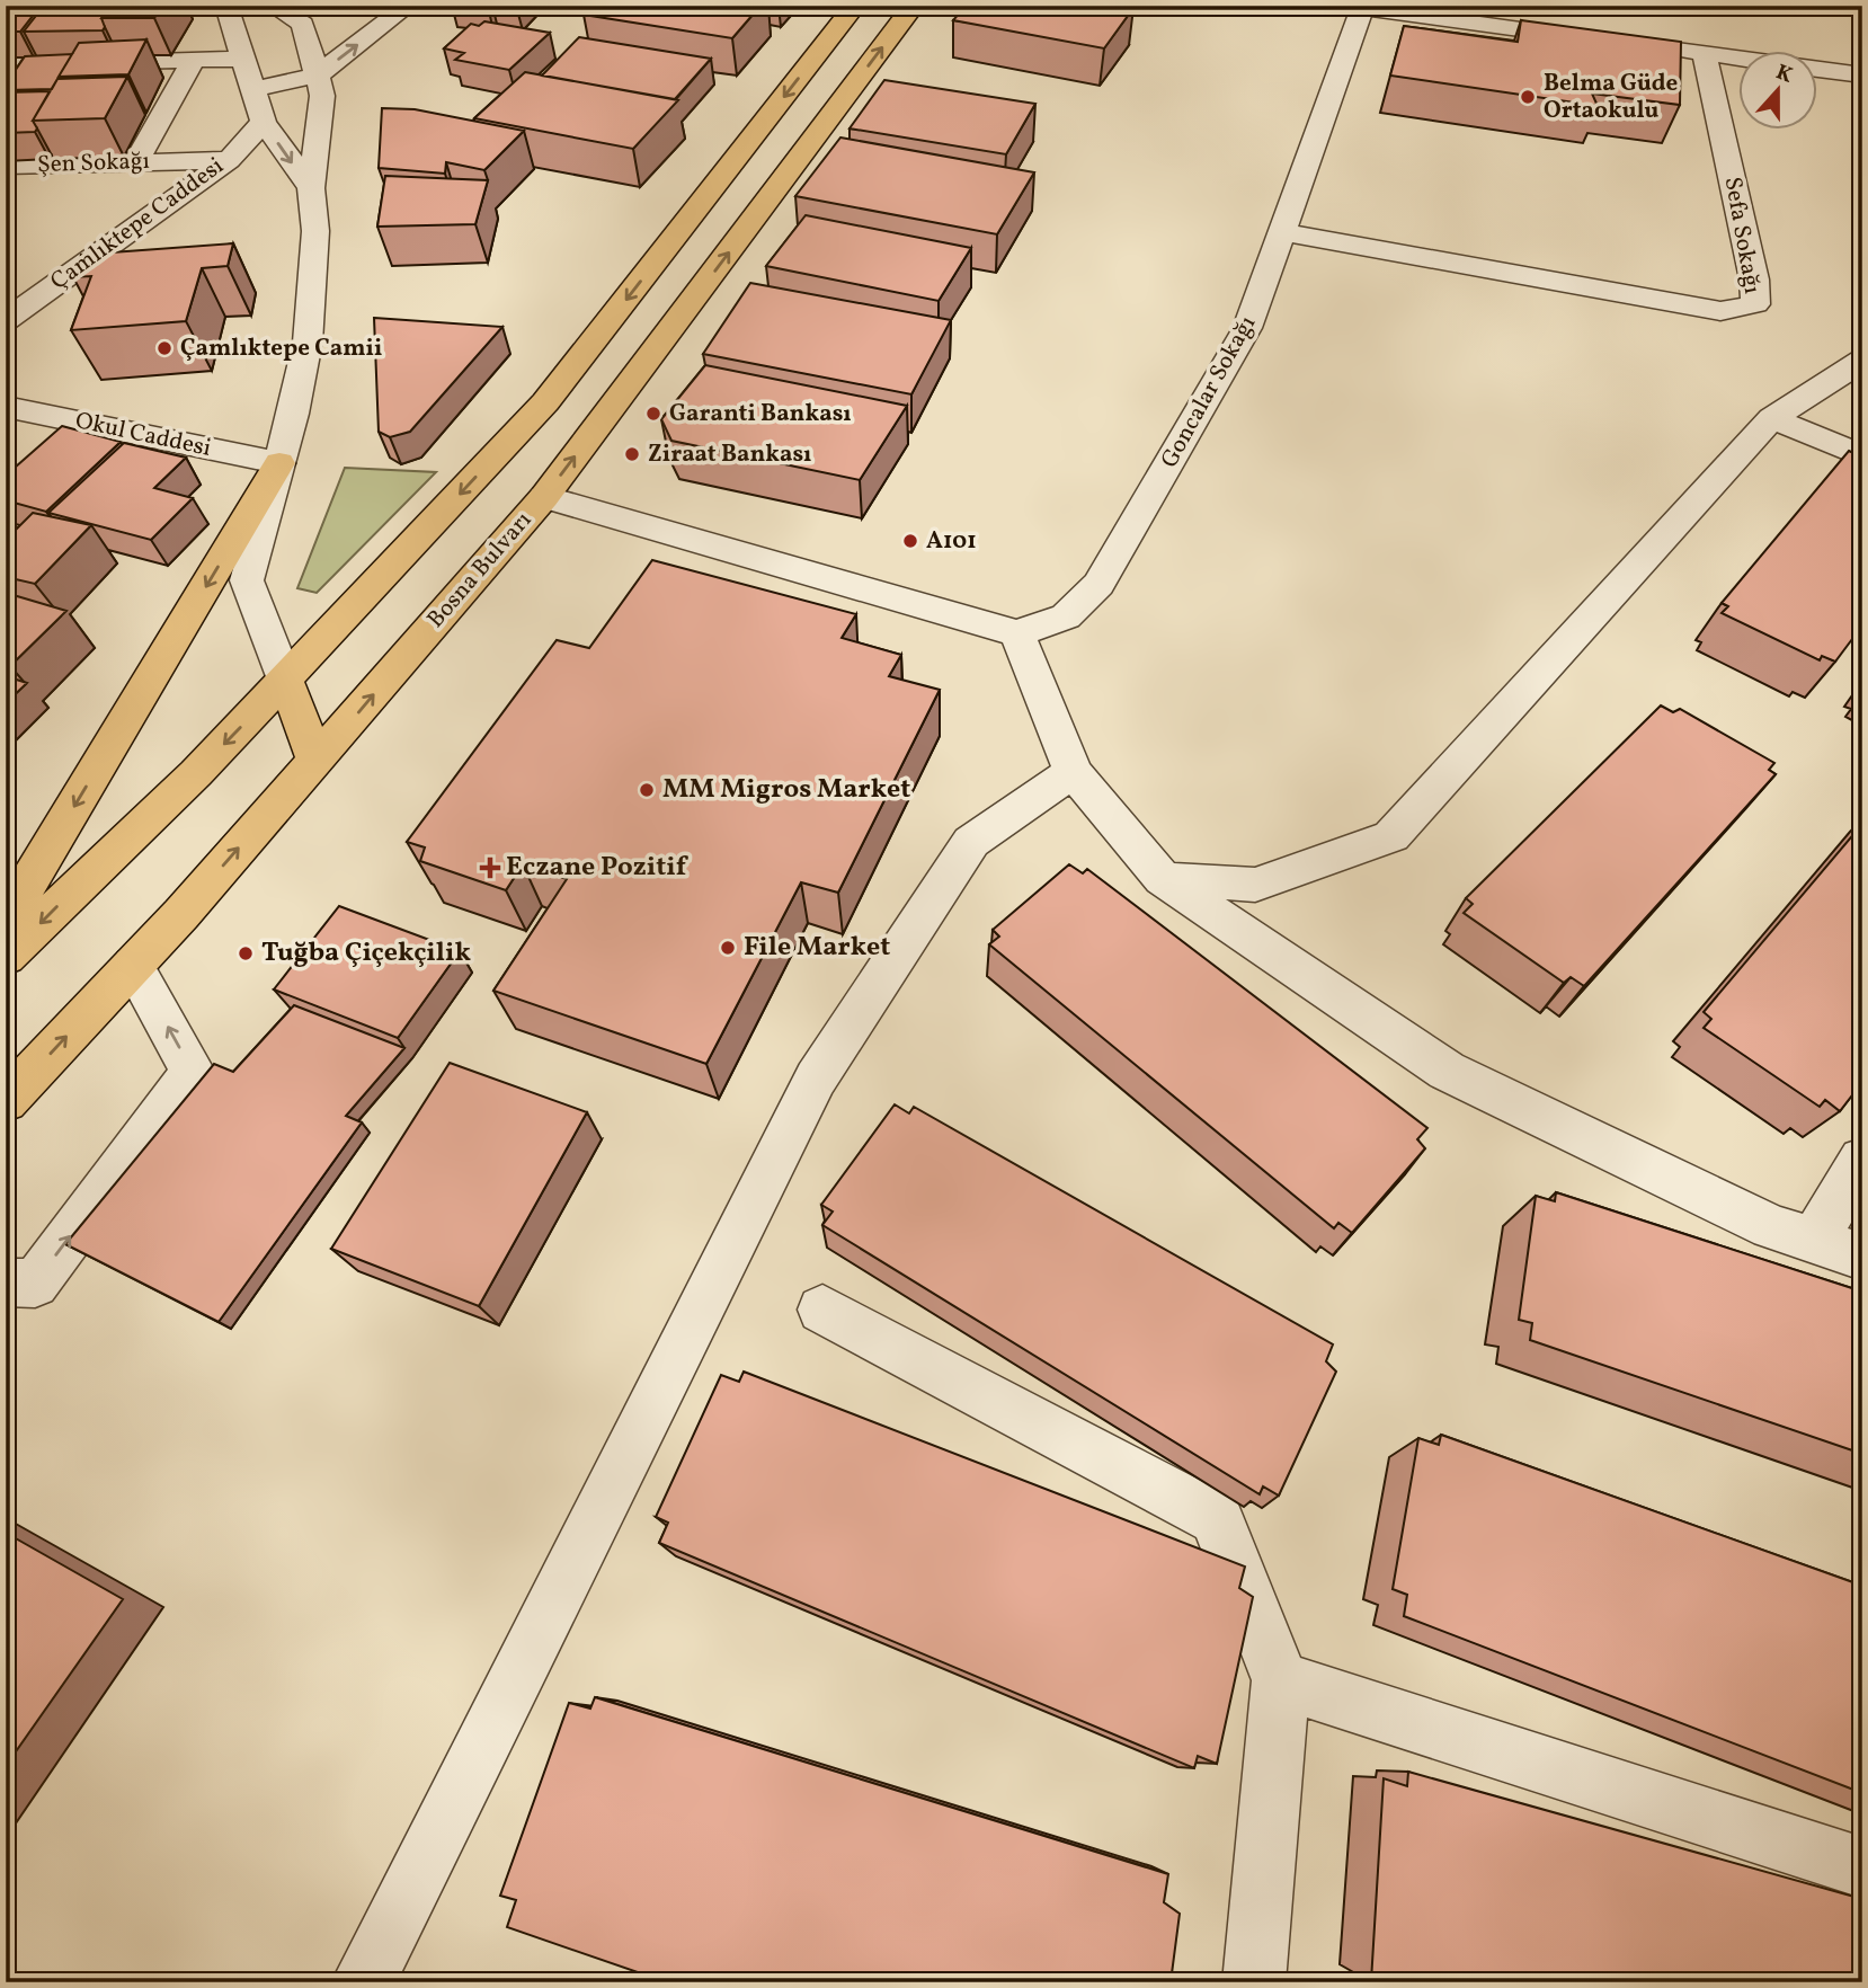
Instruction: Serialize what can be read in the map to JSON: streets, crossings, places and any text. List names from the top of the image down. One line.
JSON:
{"streets":{"main road":["Bosna Bulvarı"],"street":["Şen Sokağı","Çamlıktepe Caddesi","Sefa Sokağı","Goncalar Sokağı","Okul Caddesi"]},"crossings":[["Şen Sokağı","Çamlıktepe Caddesi"],["Sefa Sokağı","Goncalar Sokağı"]],"places":{"other":["Belma Güde Ortaokulu","Çamlıktepe Camii","Garanti Bankası","Ziraat Bankası","A101","MM Migros Market","File Market","Tuğba Çiçekçilik"],"health":["Eczane Pozitif"]},"north":"top"}
